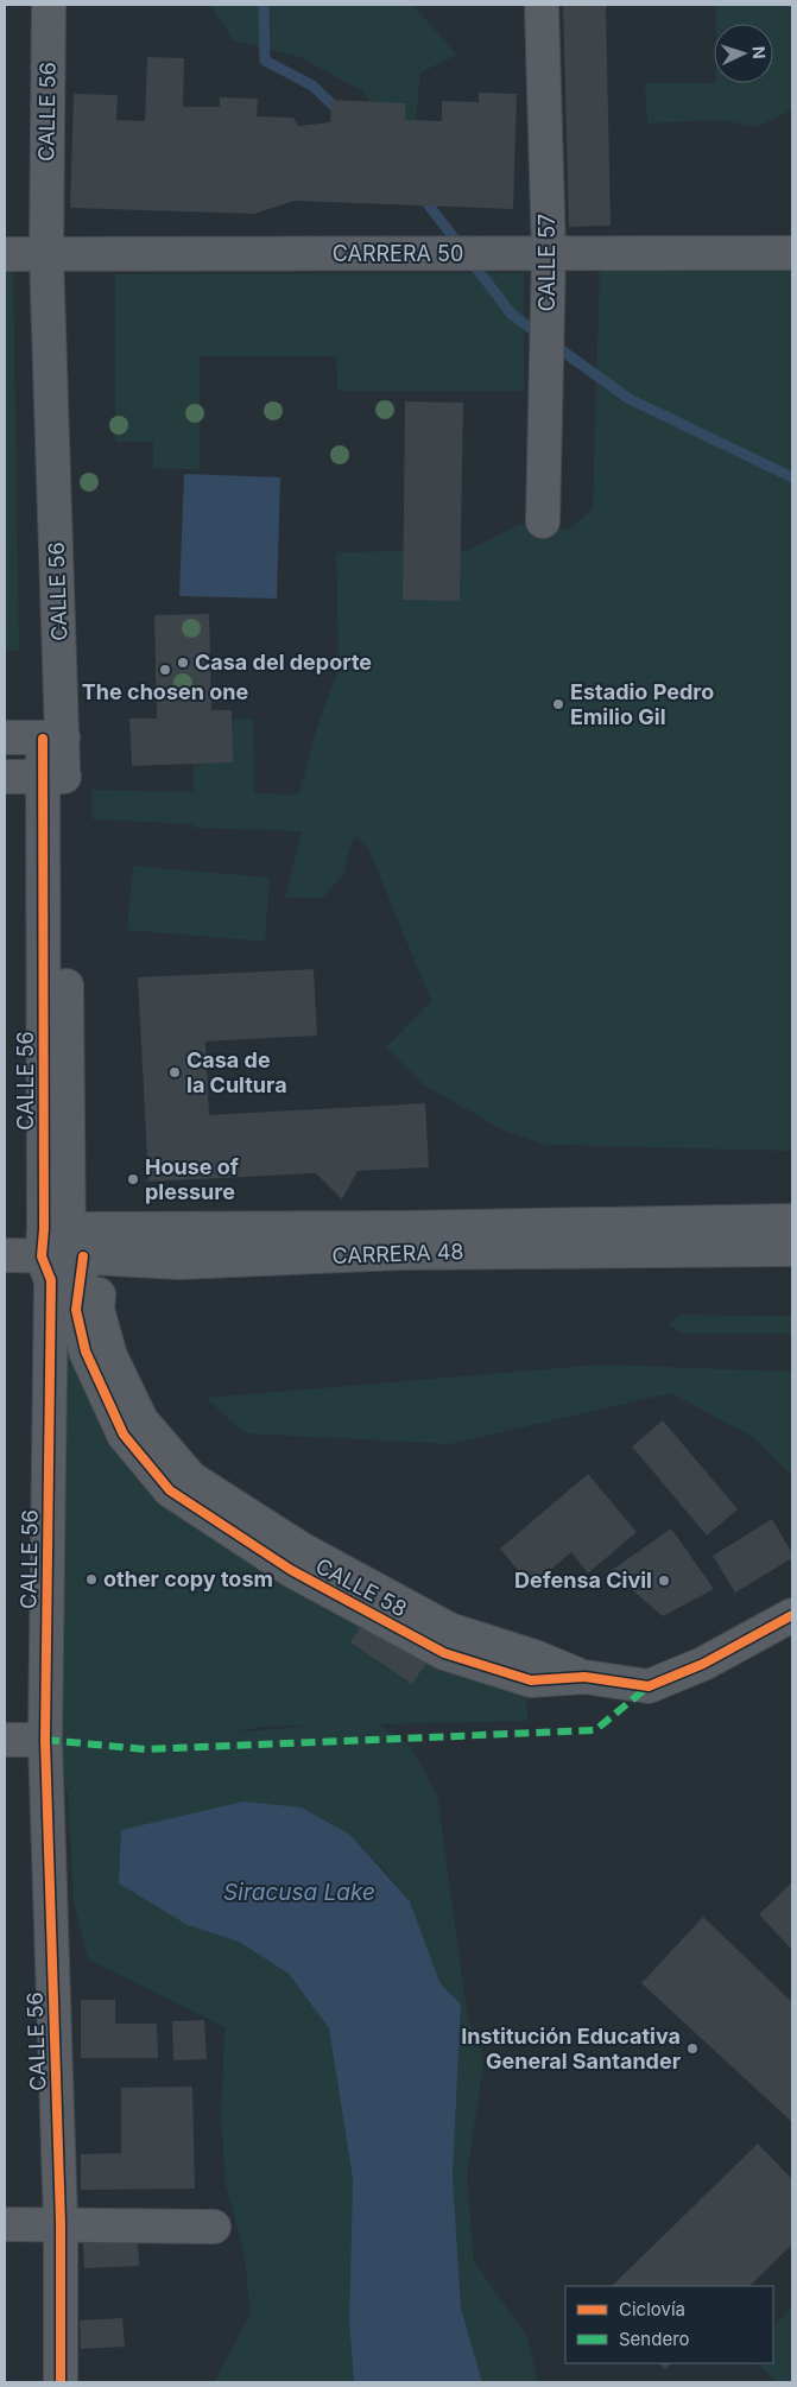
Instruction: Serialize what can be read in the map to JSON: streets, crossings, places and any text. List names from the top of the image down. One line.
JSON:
{"streets":{"street":["CALLE 56","CARRERA 50","CALLE 57","CARRERA 48","CALLE 58"]},"crossings":[["CALLE 56","CARRERA 50"],["CALLE 56","CARRERA 48"],["CALLE 56","CALLE 58"],["CARRERA 50","CALLE 57"],["CARRERA 48","CALLE 58"]],"water":["Siracusa Lake"],"places":["Casa del deporte","The chosen one","Estadio Pedro Emilio Gil","Casa de la Cultura","House of plessure","other copy tosm","Defensa Civil","Institución Educativa General Santander"],"legend":["Ciclovía","Sendero"],"north":"right"}
